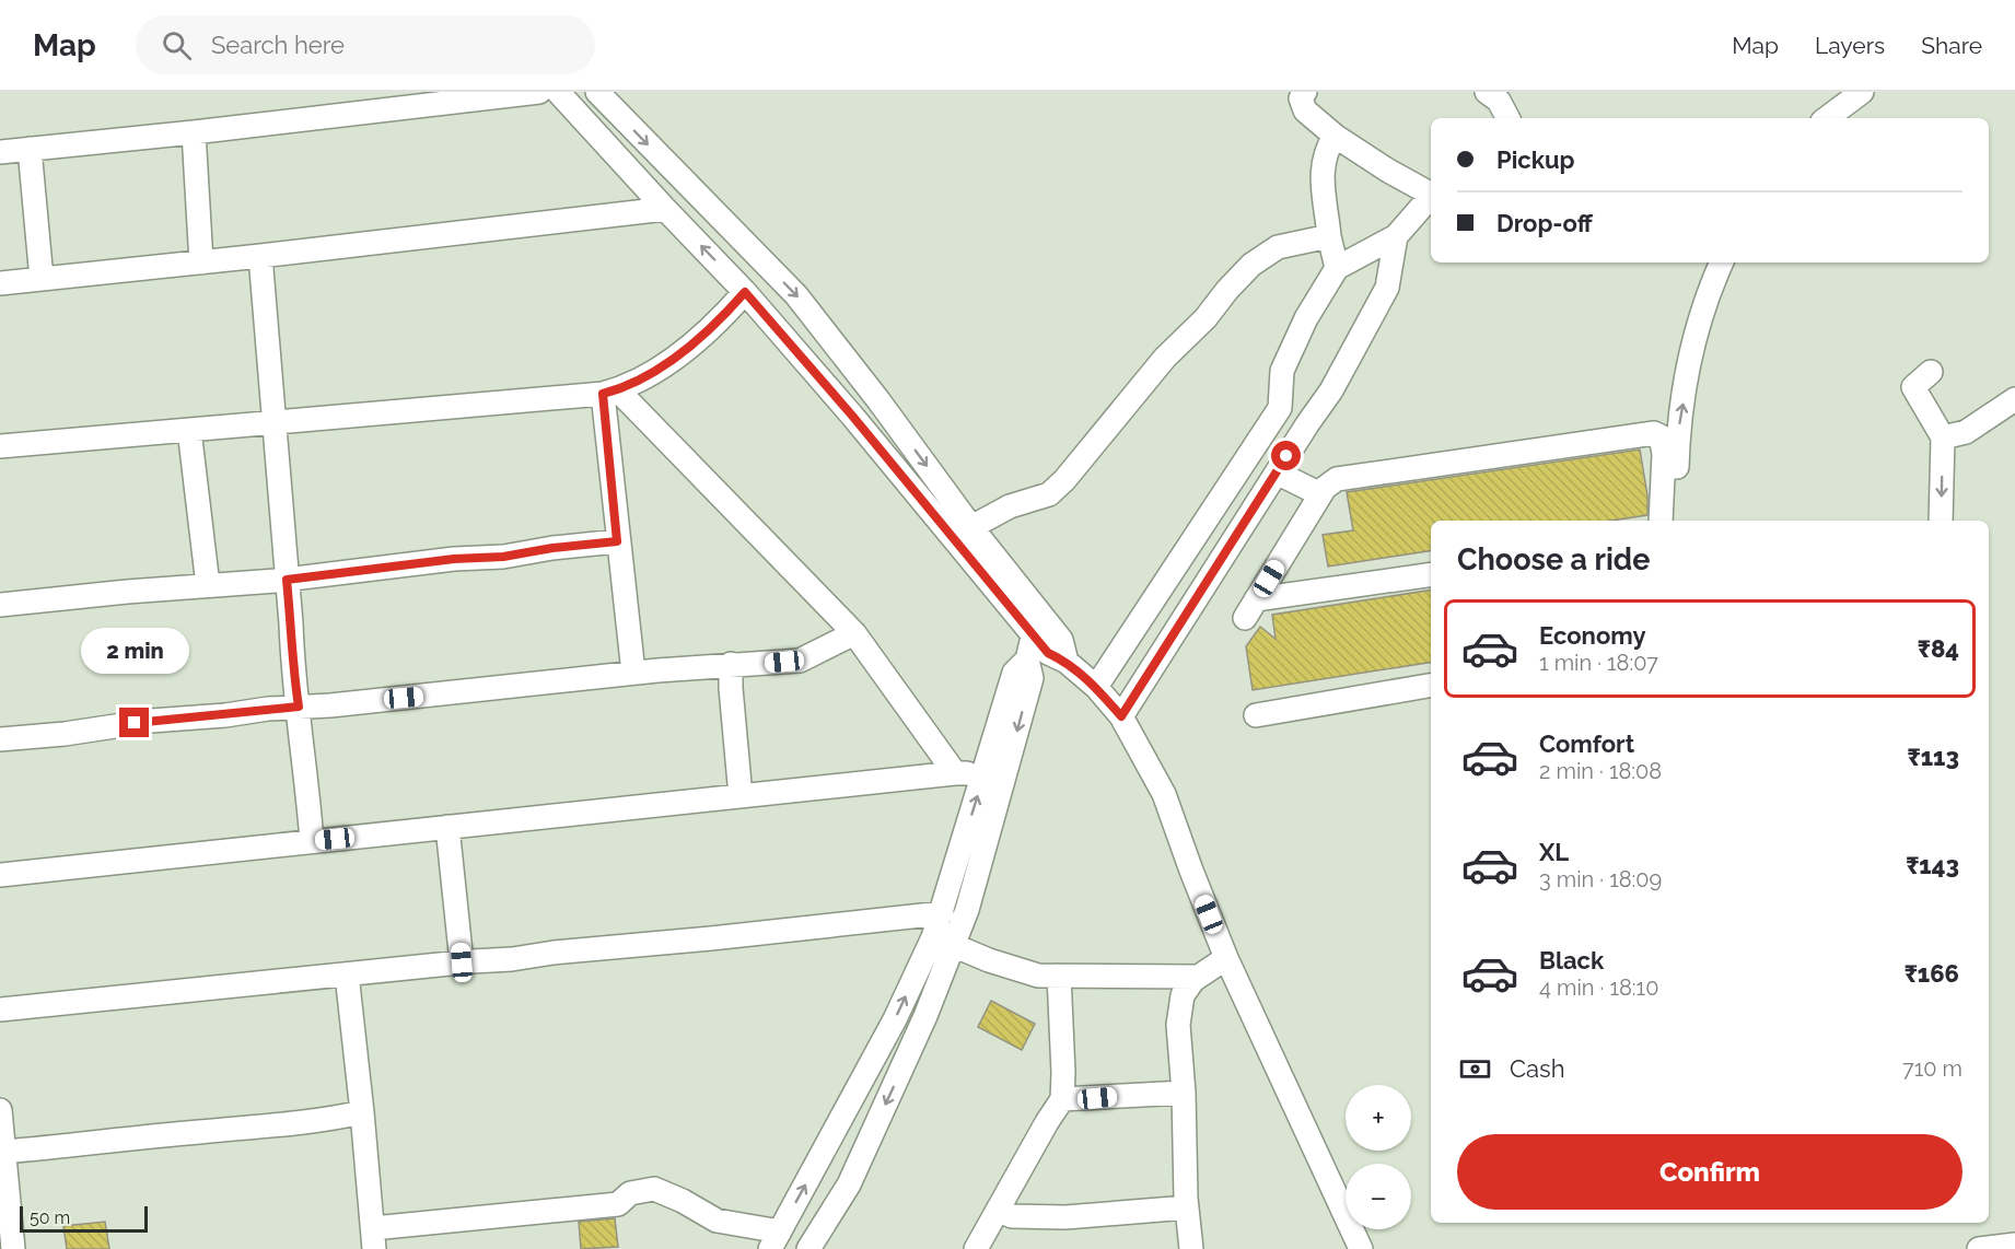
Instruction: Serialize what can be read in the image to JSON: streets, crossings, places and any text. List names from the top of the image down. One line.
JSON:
{"scale_bar":"50 m","page":{"header":"Map","search":"Search here","nav":["Map","Layers","Share"],"banner":["Pickup","Drop-off"],"heading":"Choose a ride","list":[{"name":"Economy","note":"1 min · 18:07","value":"₹84"},{"name":"Comfort","note":"2 min · 18:08","value":"₹113"},{"name":"XL","note":"3 min · 18:09","value":"₹143"},{"name":"Black","note":"4 min · 18:10","value":"₹166"}],"bubble":"2 min","pay":["Cash","710 m"],"map_buttons":["+","−"],"buttons":"Confirm","scale":"50 m"}}
